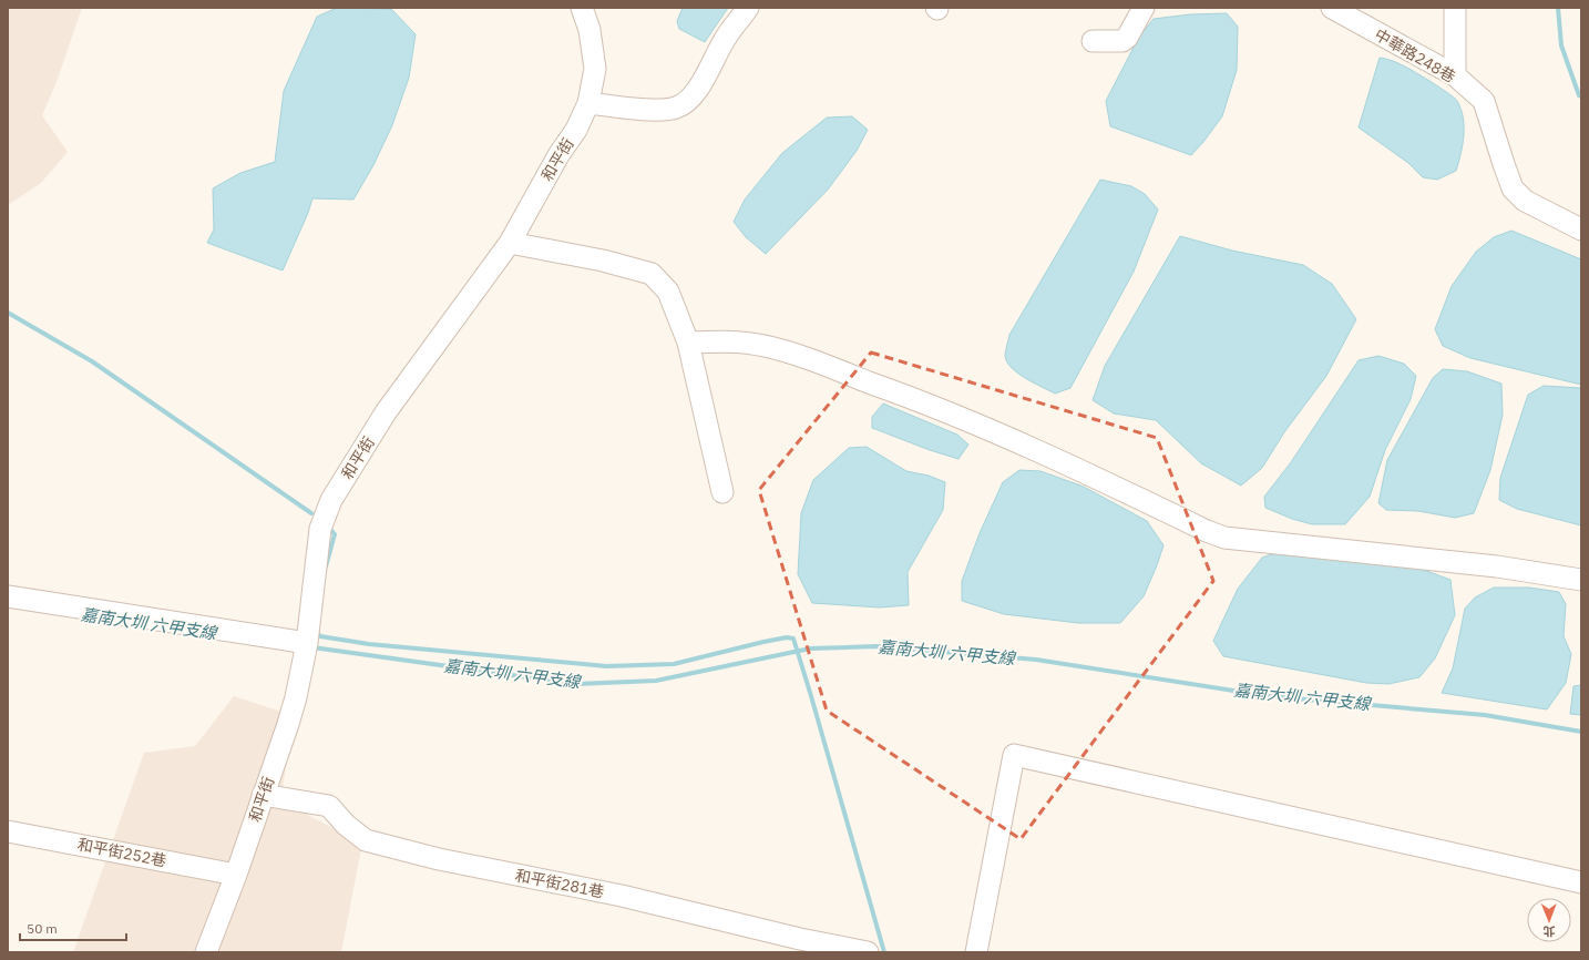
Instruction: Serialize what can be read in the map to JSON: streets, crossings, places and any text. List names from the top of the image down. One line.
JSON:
{"streets":{"street":["中華路248巷","和平街","和平街252巷","和平街281巷"]},"crossings":[["和平街","和平街252巷"],["和平街","和平街281巷"]],"water":["嘉南大圳 六甲支線"],"scale_bar":"50 m","north":"bottom"}
